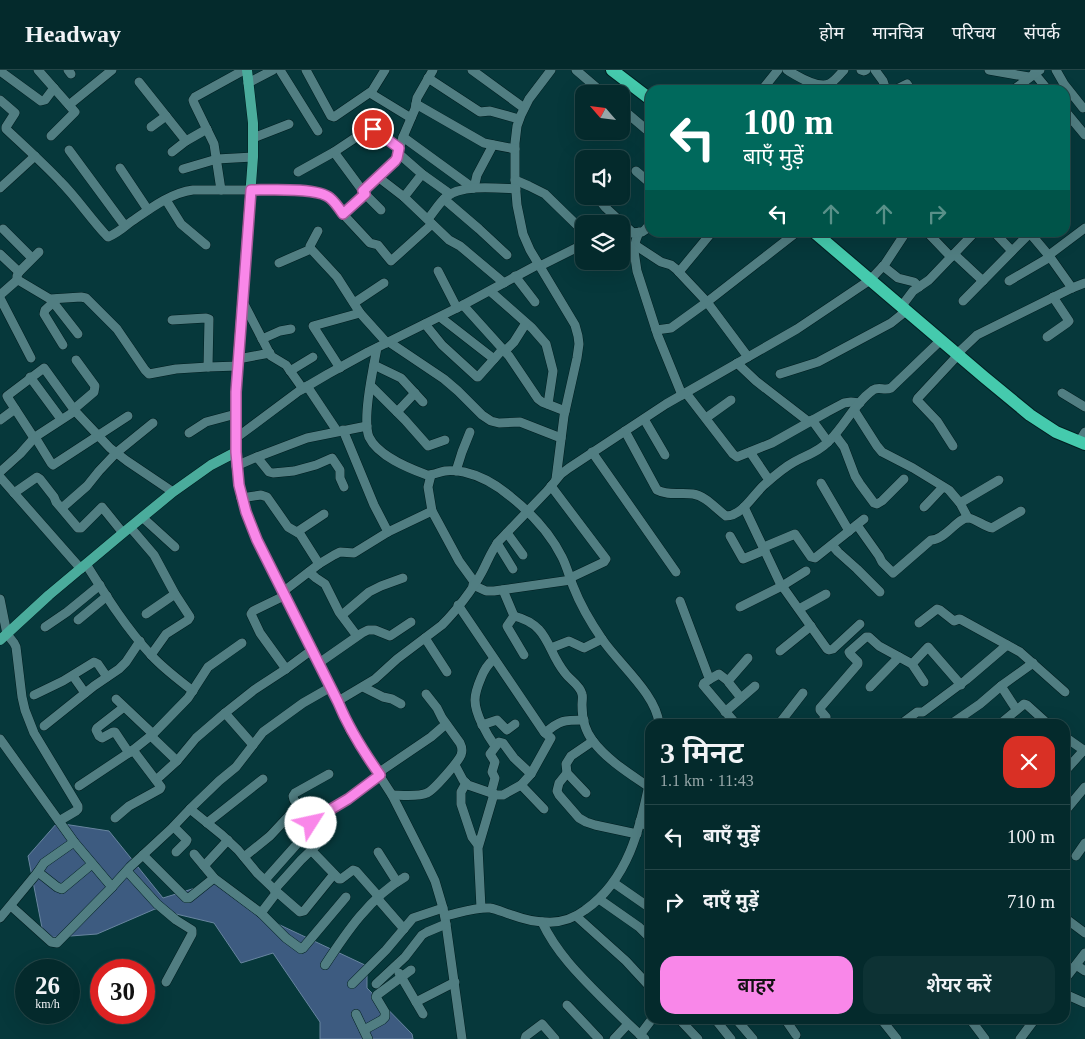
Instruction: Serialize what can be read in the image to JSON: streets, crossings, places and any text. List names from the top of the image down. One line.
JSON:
{"north":"top left","page":{"header":"Headway","nav":["होम","मानचित्र","परिचय","संपर्क"],"turn":["100 m","बाएँ मुड़ें"],"heading":["3 मिनट","1.1 km · 11:43"],"list":[{"name":"बाएँ मुड़ें","value":"100 m"},{"name":"दाएँ मुड़ें","value":"710 m"}],"buttons":["बाहर","शेयर करें"],"speed":"26 km/h","limit":"30"}}
